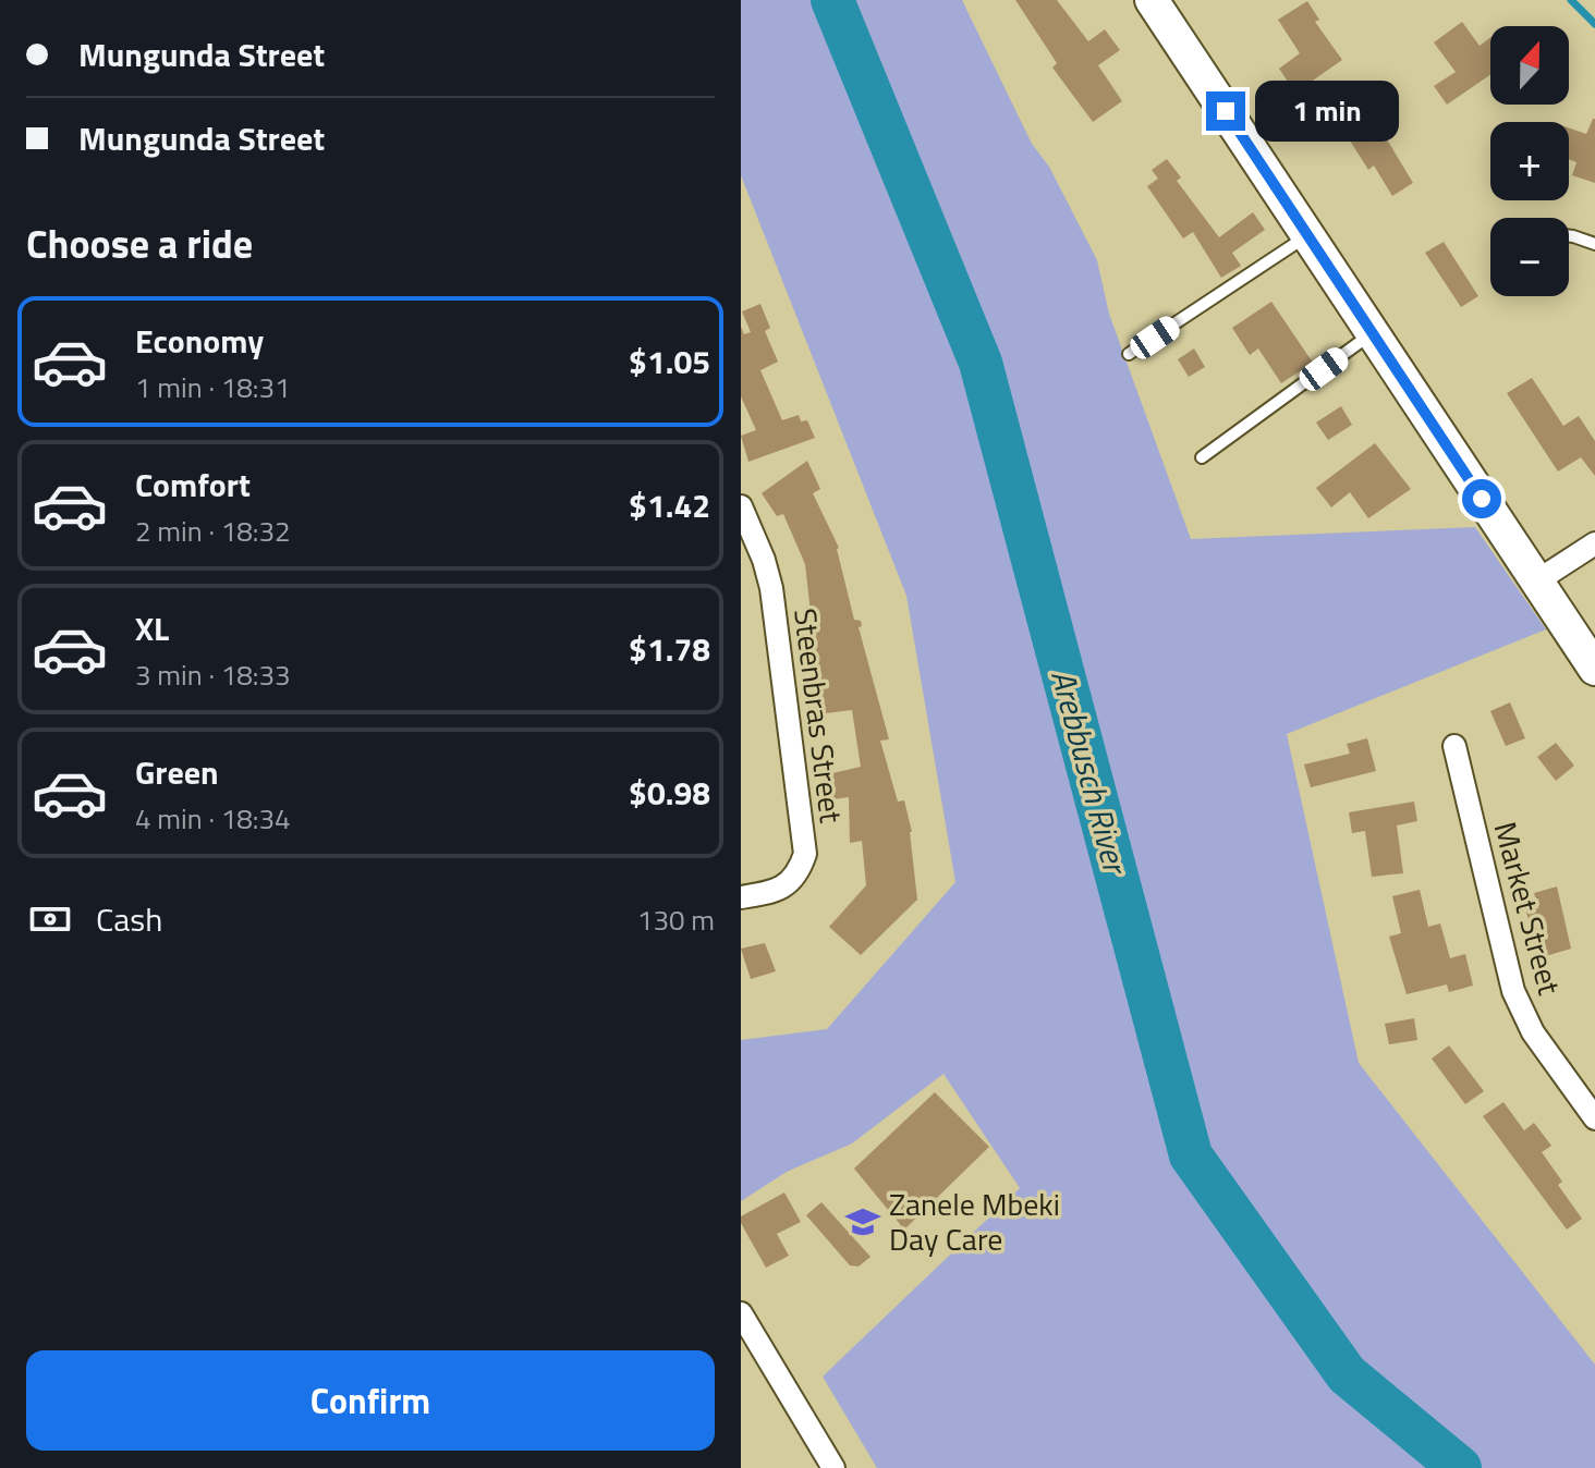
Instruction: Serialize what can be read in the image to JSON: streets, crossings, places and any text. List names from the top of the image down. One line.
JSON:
{"streets":{"street":["Steenbras Street","Market Street"]},"water":["Arebbusch River"],"places":{"school or university":["Zanele Mbeki Day Care"]},"north":"top","page":{"banner":["Mungunda Street","Mungunda Street"],"map_buttons":["+","−"],"bubble":"1 min","heading":"Choose a ride","list":[{"name":"Economy","note":"1 min · 18:31","value":"$1.05"},{"name":"Comfort","note":"2 min · 18:32","value":"$1.42"},{"name":"XL","note":"3 min · 18:33","value":"$1.78"},{"name":"Green","note":"4 min · 18:34","value":"$0.98"}],"pay":["Cash","130 m"],"buttons":"Confirm"}}
